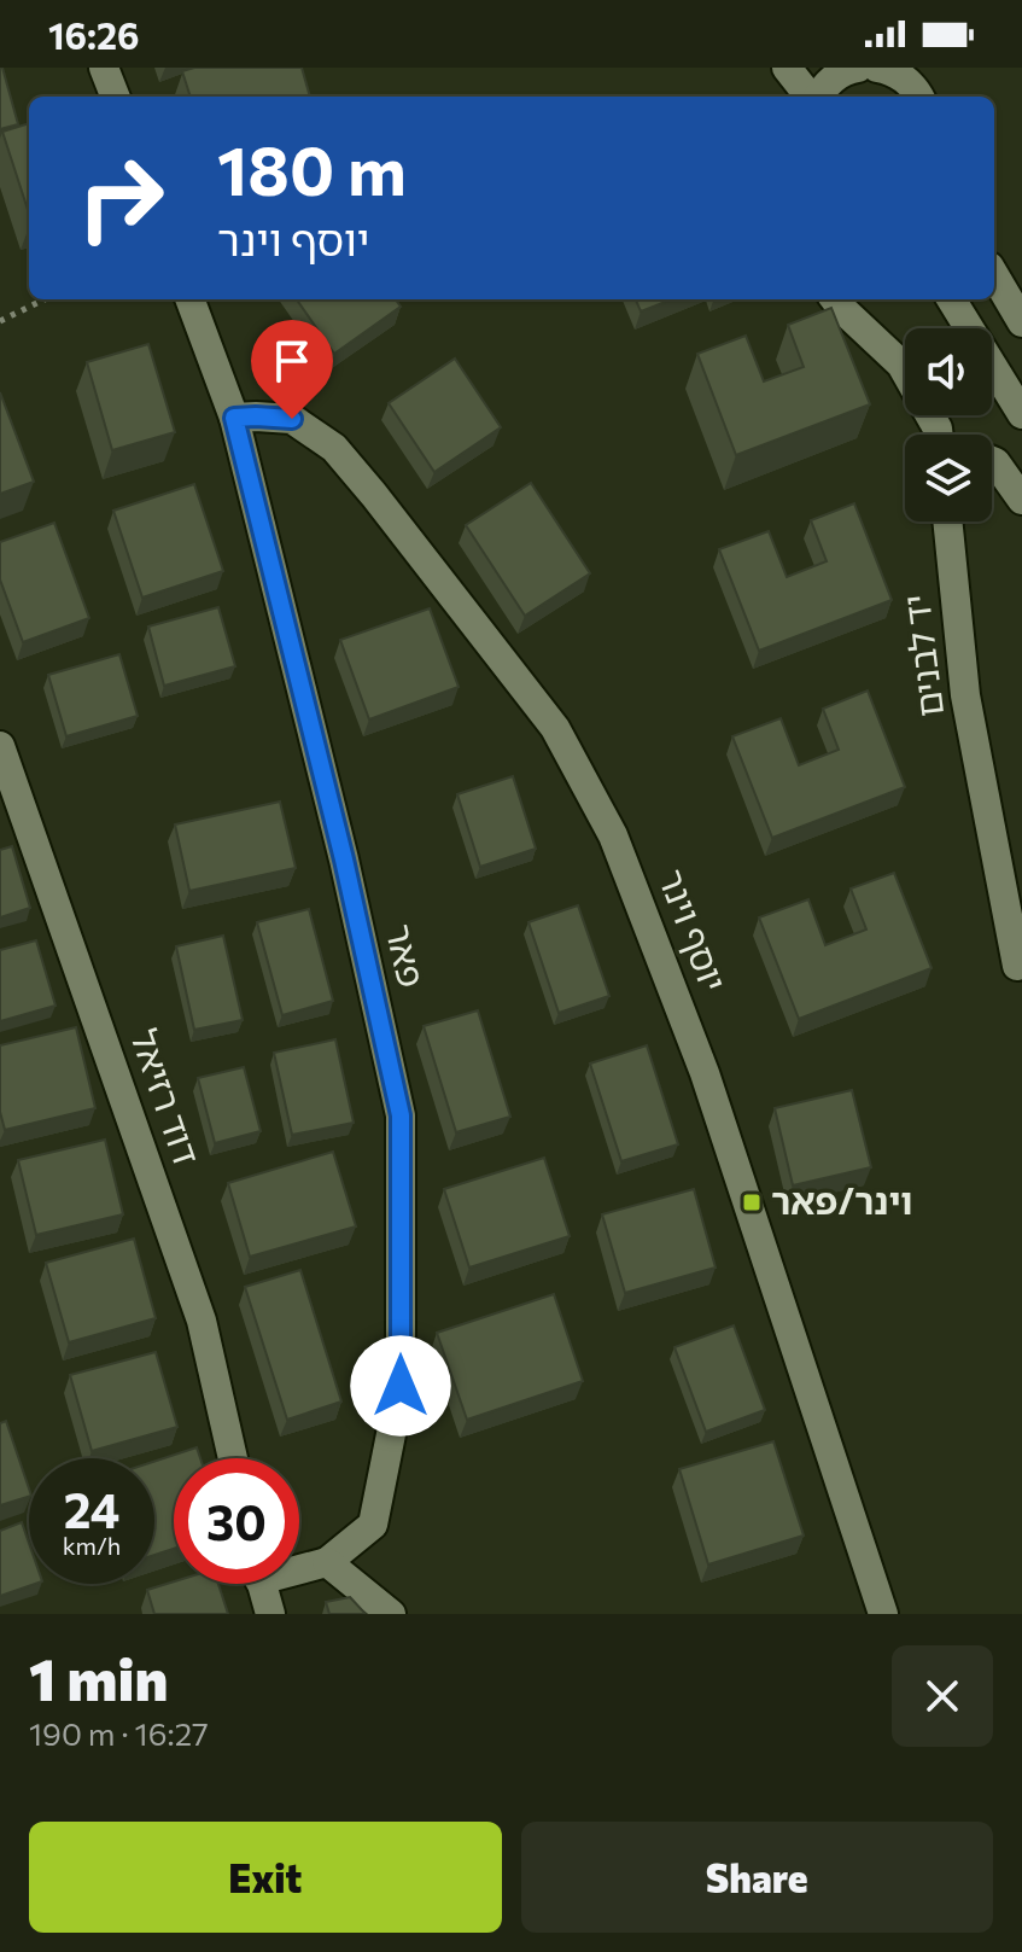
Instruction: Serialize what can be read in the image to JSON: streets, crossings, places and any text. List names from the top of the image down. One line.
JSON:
{"streets":{"street":["יד לבנים","יוסף וינר","פאר","דוד רזיאל"]},"crossings":[["יוסף וינר","פאר"]],"places":{"transit":["וינר/פאר"]},"page":{"status":"16:26","turn":["180 m","יוסף וינר"],"speed":"24 km/h","limit":"30","heading":["1 min","190 m · 16:27"],"buttons":["Exit","Share"]}}
